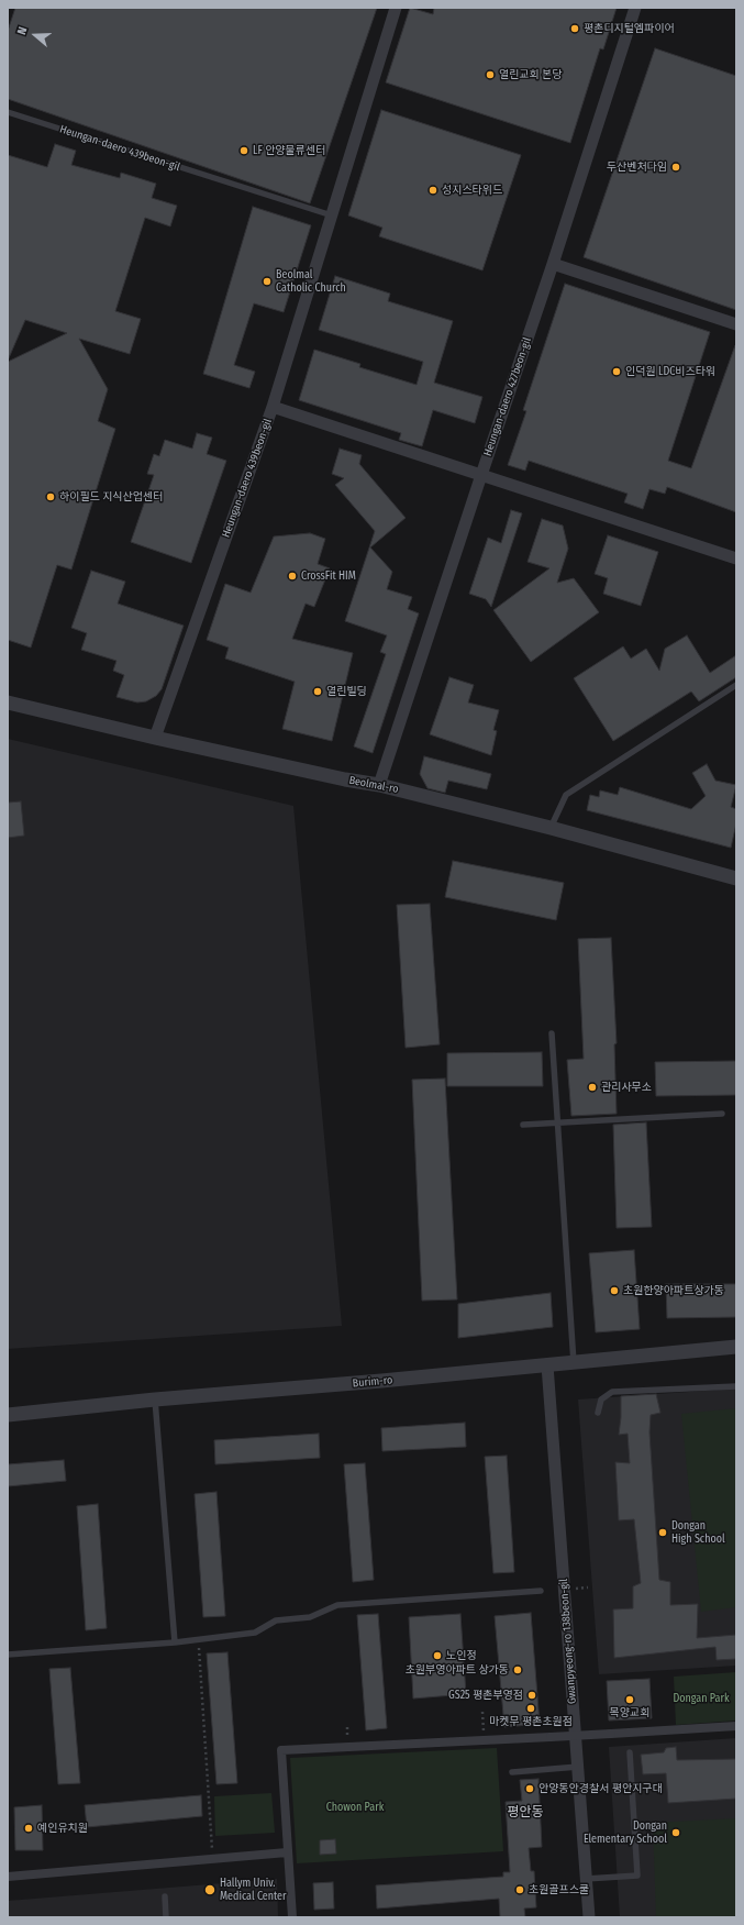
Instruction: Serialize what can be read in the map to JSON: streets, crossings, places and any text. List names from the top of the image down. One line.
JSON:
{"streets":{"street":["Heungan-daero 439beon-gil","Heungan-daero 427beon-gil","Beolmal-ro","Burim-ro","Gwanpyeong-ro 138beon-gil"]},"crossings":[["Heungan-daero 439beon-gil","Beolmal-ro"],["Heungan-daero 427beon-gil","Beolmal-ro"],["Burim-ro","Gwanpyeong-ro 138beon-gil"]],"districts":["평안동"],"parks":["Dongan Park","Chowon Park"],"places":["평촌디지털엠파이어","열린교회 본당","LF 안양물류센터","두산벤처다임","성지스타위드","Beolmal Catholic Church","인덕원 LDC비즈타워","하이필드 지식산업센터","CrossFit HIM","열린빌딩","관리사무소","초원한양아파트상가동","Dongan High School","노인정","초원부영아파트 상가동","GS25 평촌부영점","목양교회","마켓무 평촌초원점","안양동안경찰서 평안지구대","예인유치원","Dongan Elementary School","Hallym Univ. Medical Center","초원골프스쿨"],"north":"left"}
